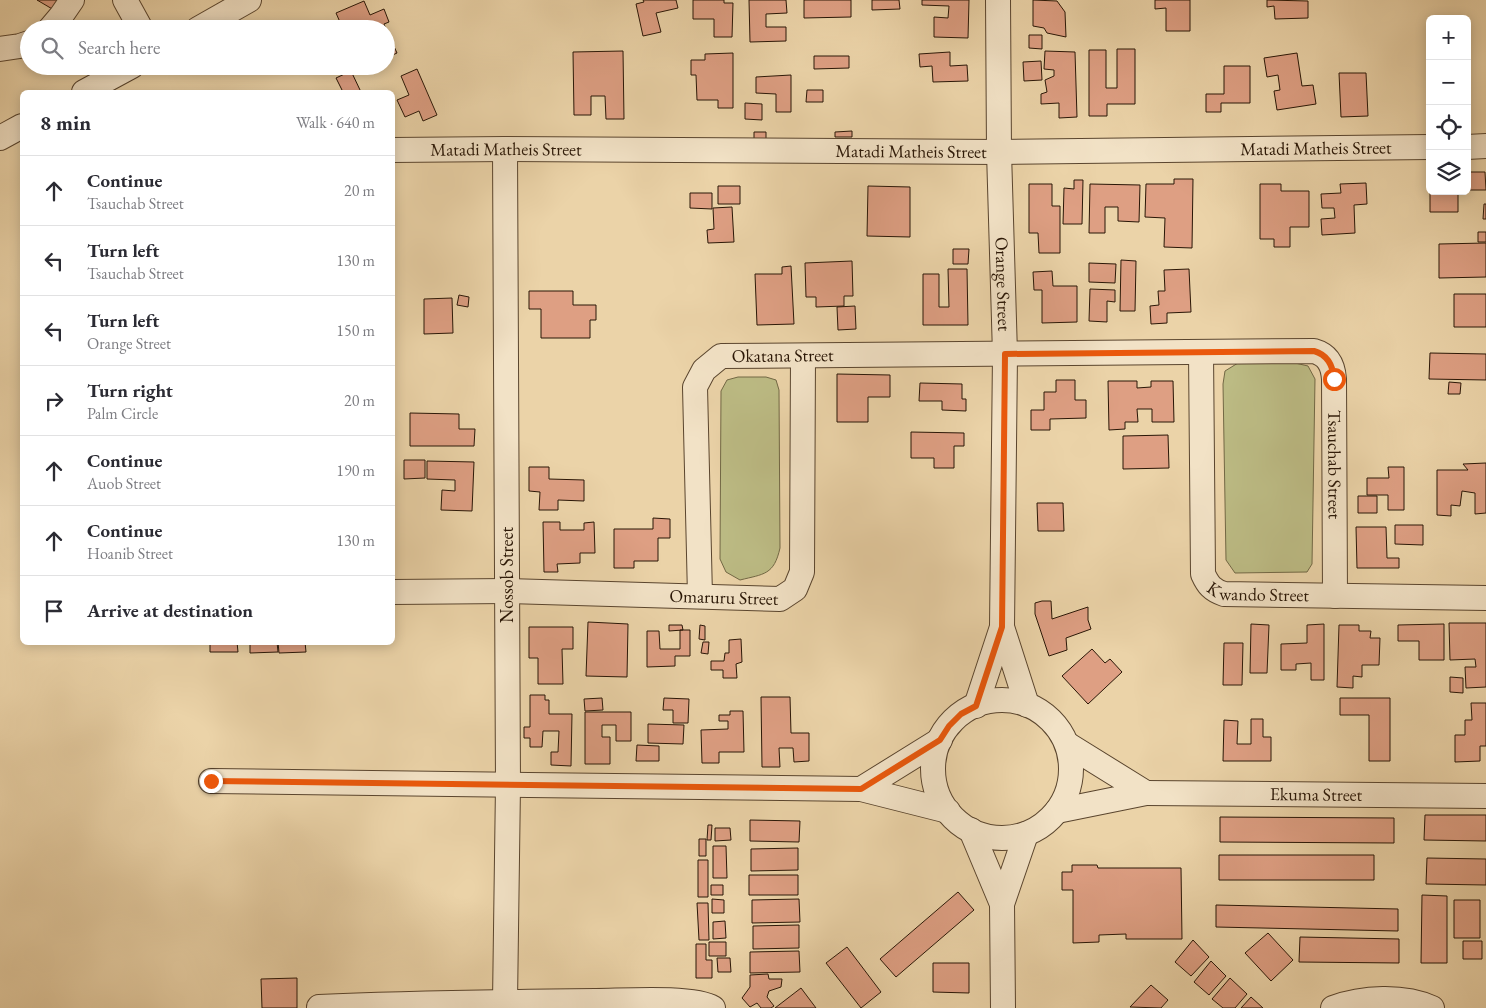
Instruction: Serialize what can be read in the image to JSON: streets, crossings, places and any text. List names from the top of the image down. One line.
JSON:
{"streets":{"street":["Matadi Matheis Street","Orange Street","Okatana Street","Tsauchab Street","Nossob Street","Kwando Street","Omaruru Street","Ekuma Street"]},"crossings":[["Matadi Matheis Street","Orange Street"],["Matadi Matheis Street","Nossob Street"],["Orange Street","Okatana Street"],["Orange Street","Tsauchab Street"],["Orange Street","Ekuma Street"],["Okatana Street","Tsauchab Street"],["Okatana Street","Omaruru Street"],["Tsauchab Street","Kwando Street"],["Nossob Street","Omaruru Street"]],"page":{"map_buttons":["+","−"],"search":"Search here","heading":["8 min","Walk · 640 m"],"list":[["Continue","Tsauchab Street","20 m"],["Turn left","Tsauchab Street","130 m"],["Turn left","Orange Street","150 m"],["Turn right","Palm Circle","20 m"],["Continue","Auob Street","190 m"],["Continue","Hoanib Street","130 m"],"Arrive at destination"]}}
